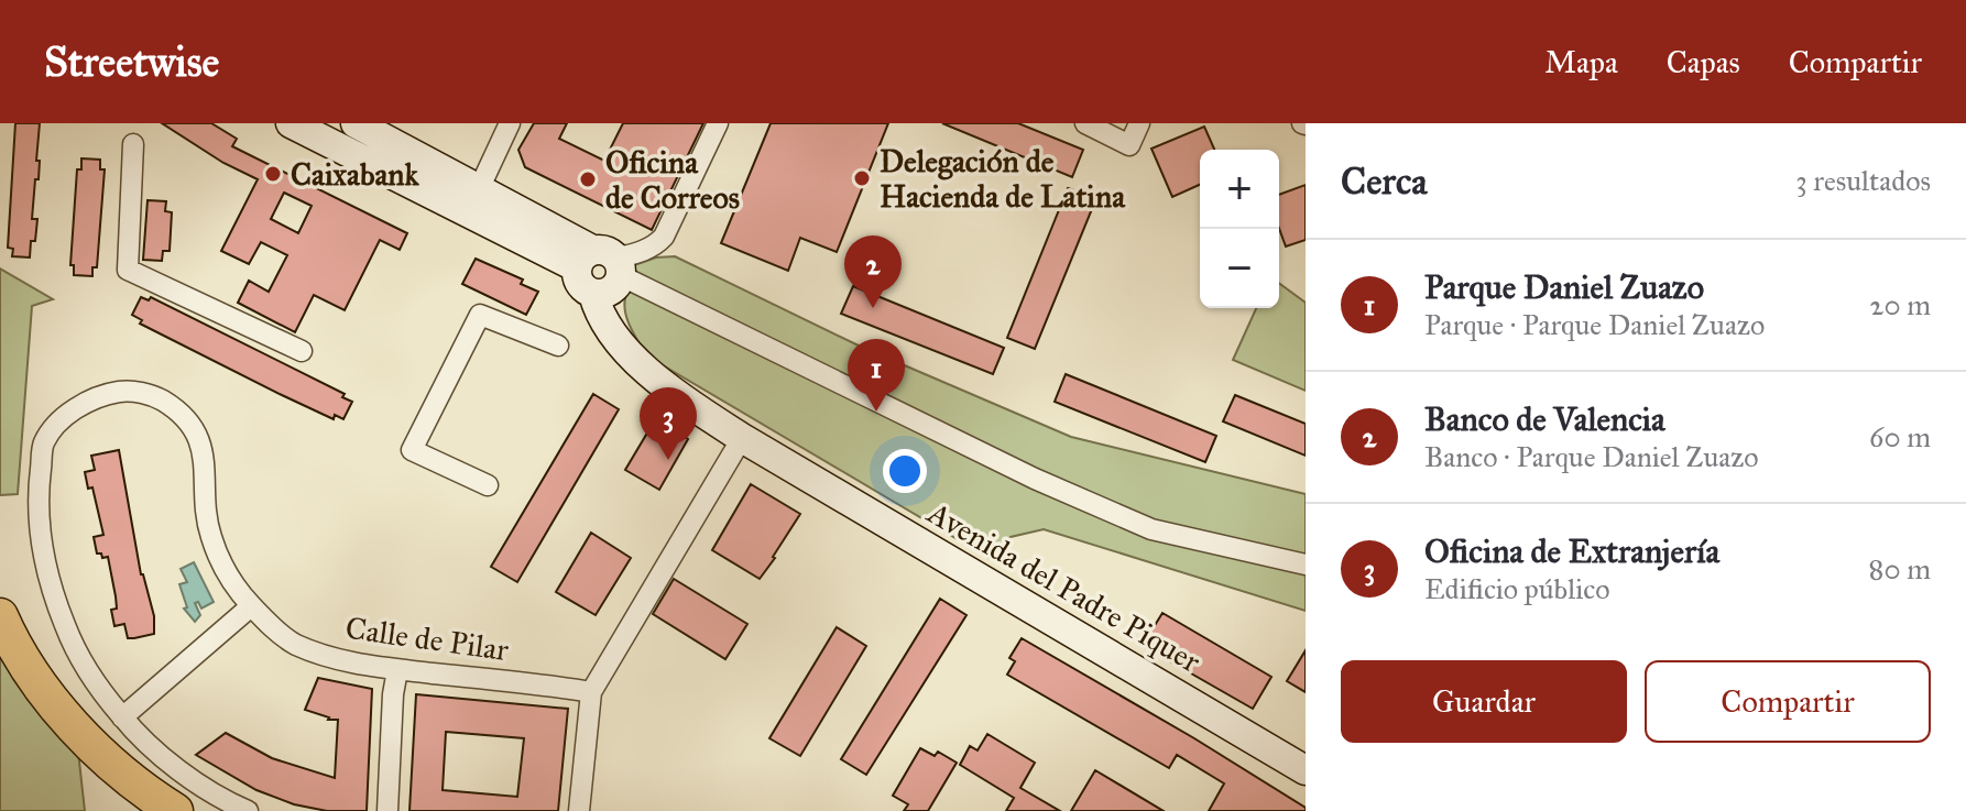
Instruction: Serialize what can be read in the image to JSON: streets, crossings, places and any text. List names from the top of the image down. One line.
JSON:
{"streets":{"street":["Avenida del Padre Piquer","Calle de Pilar"]},"places":["Caixabank","Delegación de Hacienda de Latina","Oficina de Correos"],"page":{"header":"Streetwise","nav":["Mapa","Capas","Compartir"],"heading":["Cerca","3 resultados"],"map_buttons":["+","−"],"pins":["2","1","3"],"list":[{"mark":"1","name":"Parque Daniel Zuazo","note":"Parque · Parque Daniel Zuazo","value":"20 m"},{"mark":"2","name":"Banco de Valencia","note":"Banco · Parque Daniel Zuazo","value":"60 m"},{"mark":"3","name":"Oficina de Extranjería","note":"Edificio público","value":"80 m"}],"buttons":["Guardar","Compartir"]}}
